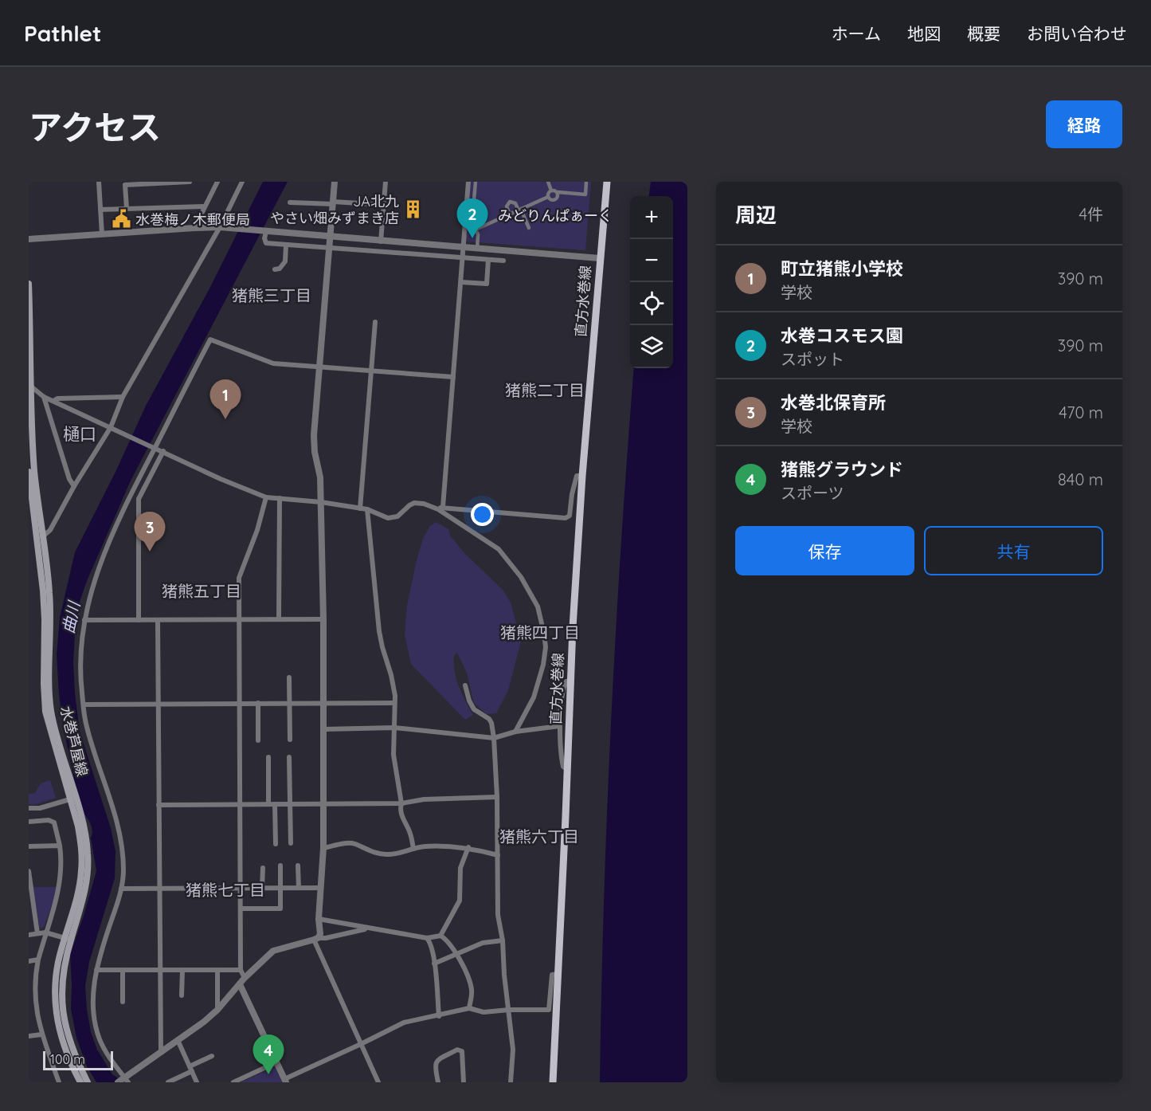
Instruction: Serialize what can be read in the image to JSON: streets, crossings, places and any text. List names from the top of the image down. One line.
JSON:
{"streets":{"main road":["直方水巻線","水巻芦屋線"]},"districts":["猪熊三丁目","猪熊二丁目","樋口","猪熊五丁目","猪熊四丁目","猪熊六丁目","猪熊七丁目"],"water":["曲川"],"parks":["みどりんぱぁーく"],"places":{"building":["JA北九 やさい畑みずまき店"],"public building":["水巻梅ノ木郵便局"]},"scale_bar":"100 m","page":{"header":"Pathlet","nav":["ホーム","地図","概要","お問い合わせ"],"title":"アクセス","buttons":["経路",["保存","共有"]],"heading":["周辺","4件"],"map_buttons":["+","−"],"pins":["2","1","3","4"],"list":[{"mark":"1","name":"町立猪熊小学校","note":"学校","value":"390 m"},{"mark":"2","name":"水巻コスモス園","note":"スポット","value":"390 m"},{"mark":"3","name":"水巻北保育所","note":"学校","value":"470 m"},{"mark":"4","name":"猪熊グラウンド","note":"スポーツ","value":"840 m"}],"scale":"100 m"}}
